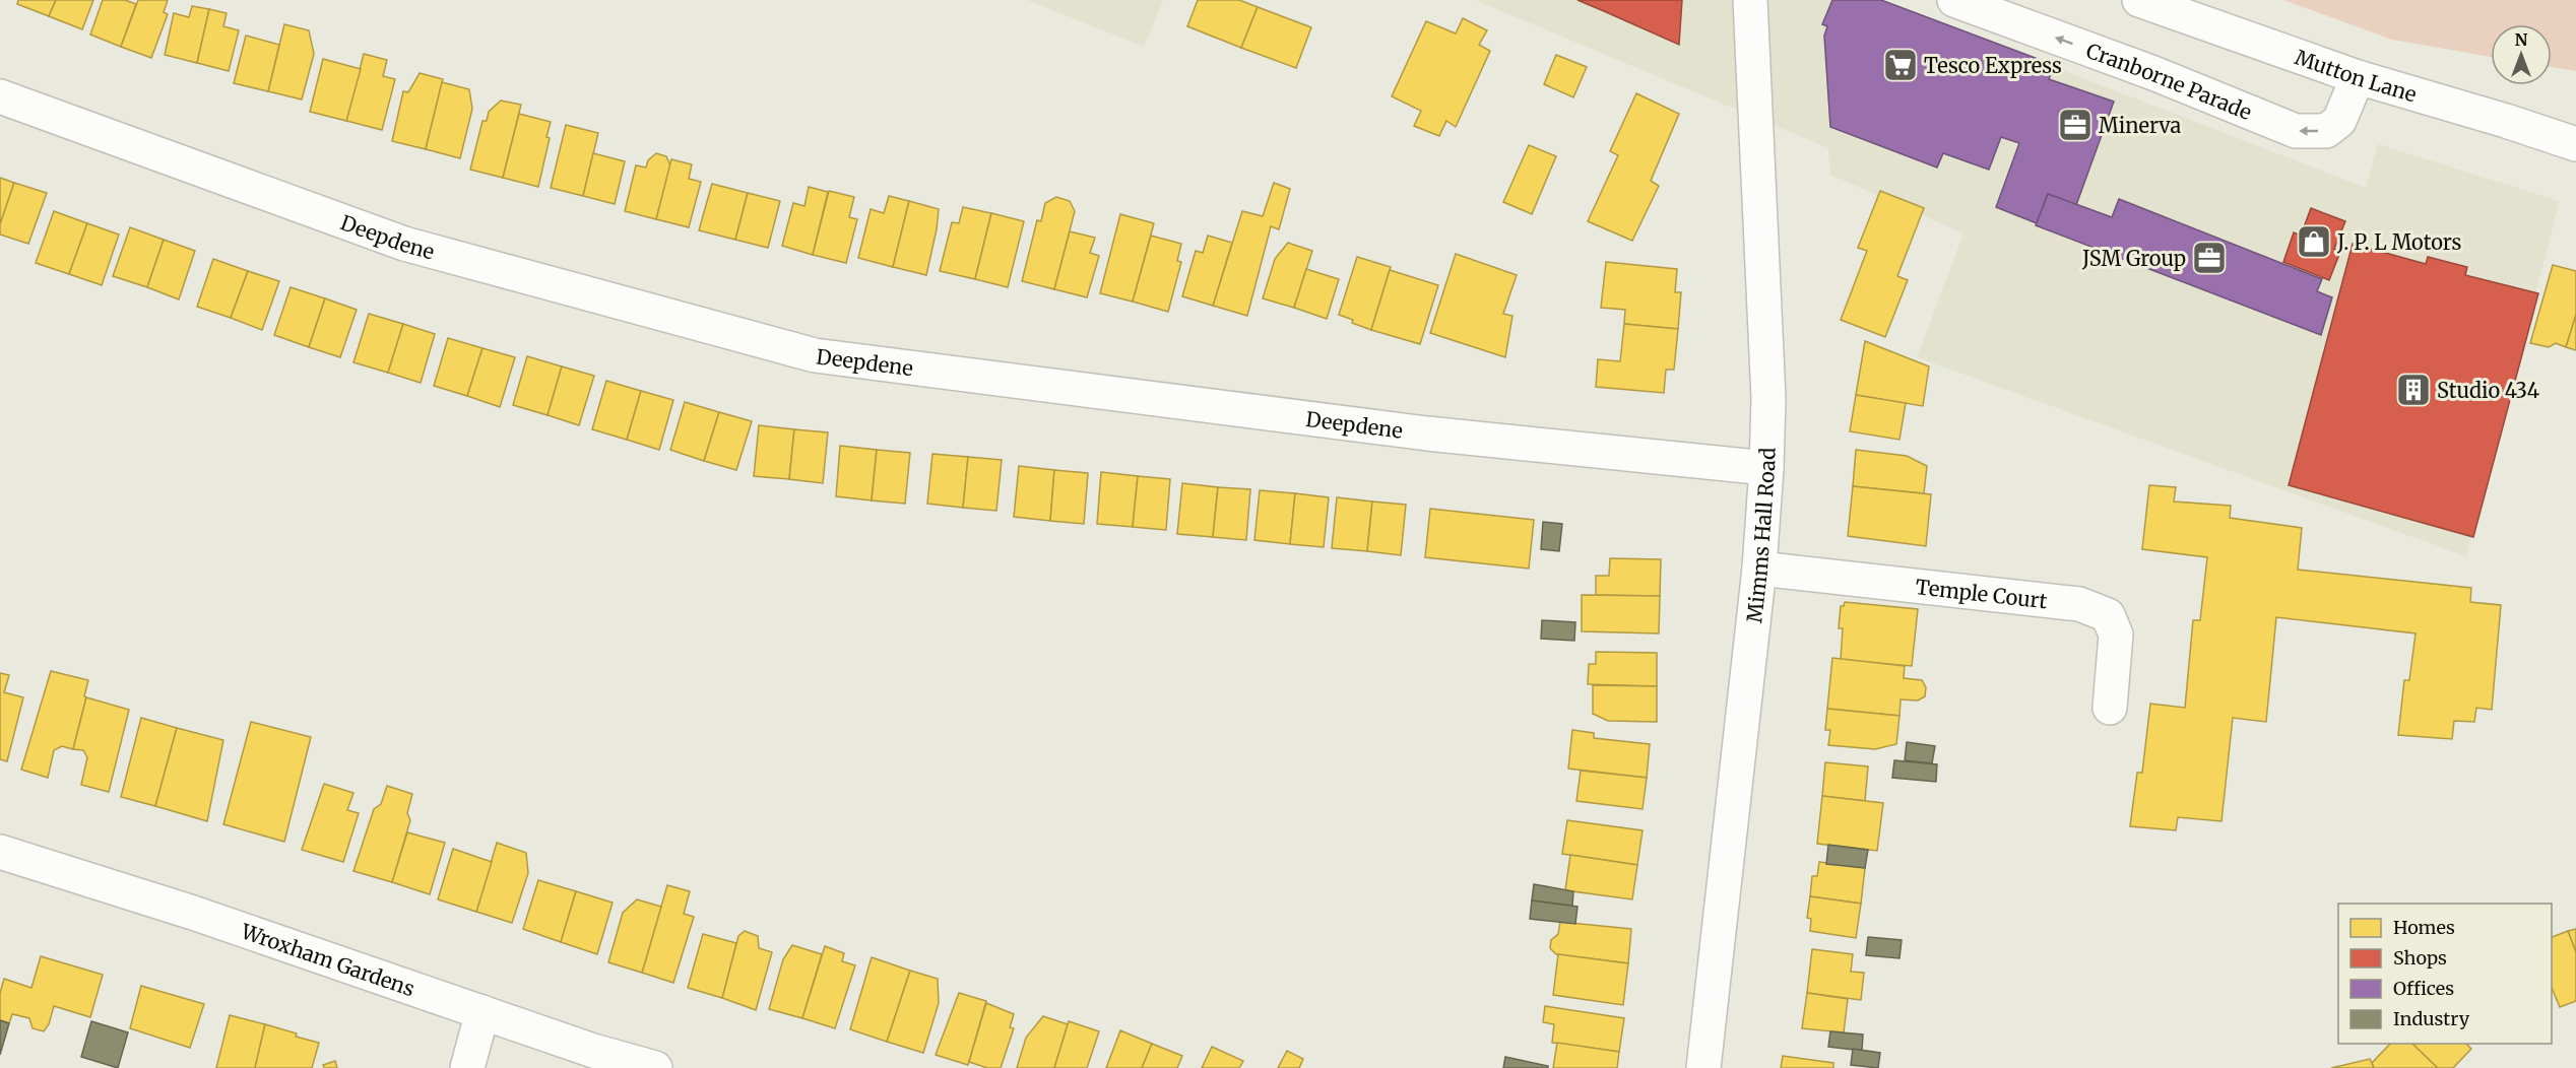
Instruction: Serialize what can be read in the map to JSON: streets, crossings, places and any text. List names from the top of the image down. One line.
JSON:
{"streets":{"street":["Mutton Lane","Cranborne Parade","Deepdene","Mimms Hall Road","Temple Court","Wroxham Gardens"]},"crossings":[["Mutton Lane","Cranborne Parade"],["Deepdene","Mimms Hall Road"],["Mimms Hall Road","Temple Court"]],"one_way":["Cranborne Parade"],"places":{"supermarket":["Tesco Express"],"office":["Minerva","JSM Group"],"shop":["J. P. L Motors"],"building":["Studio 434"]},"legend":["Homes","Shops","Offices","Industry"],"north":"top"}
